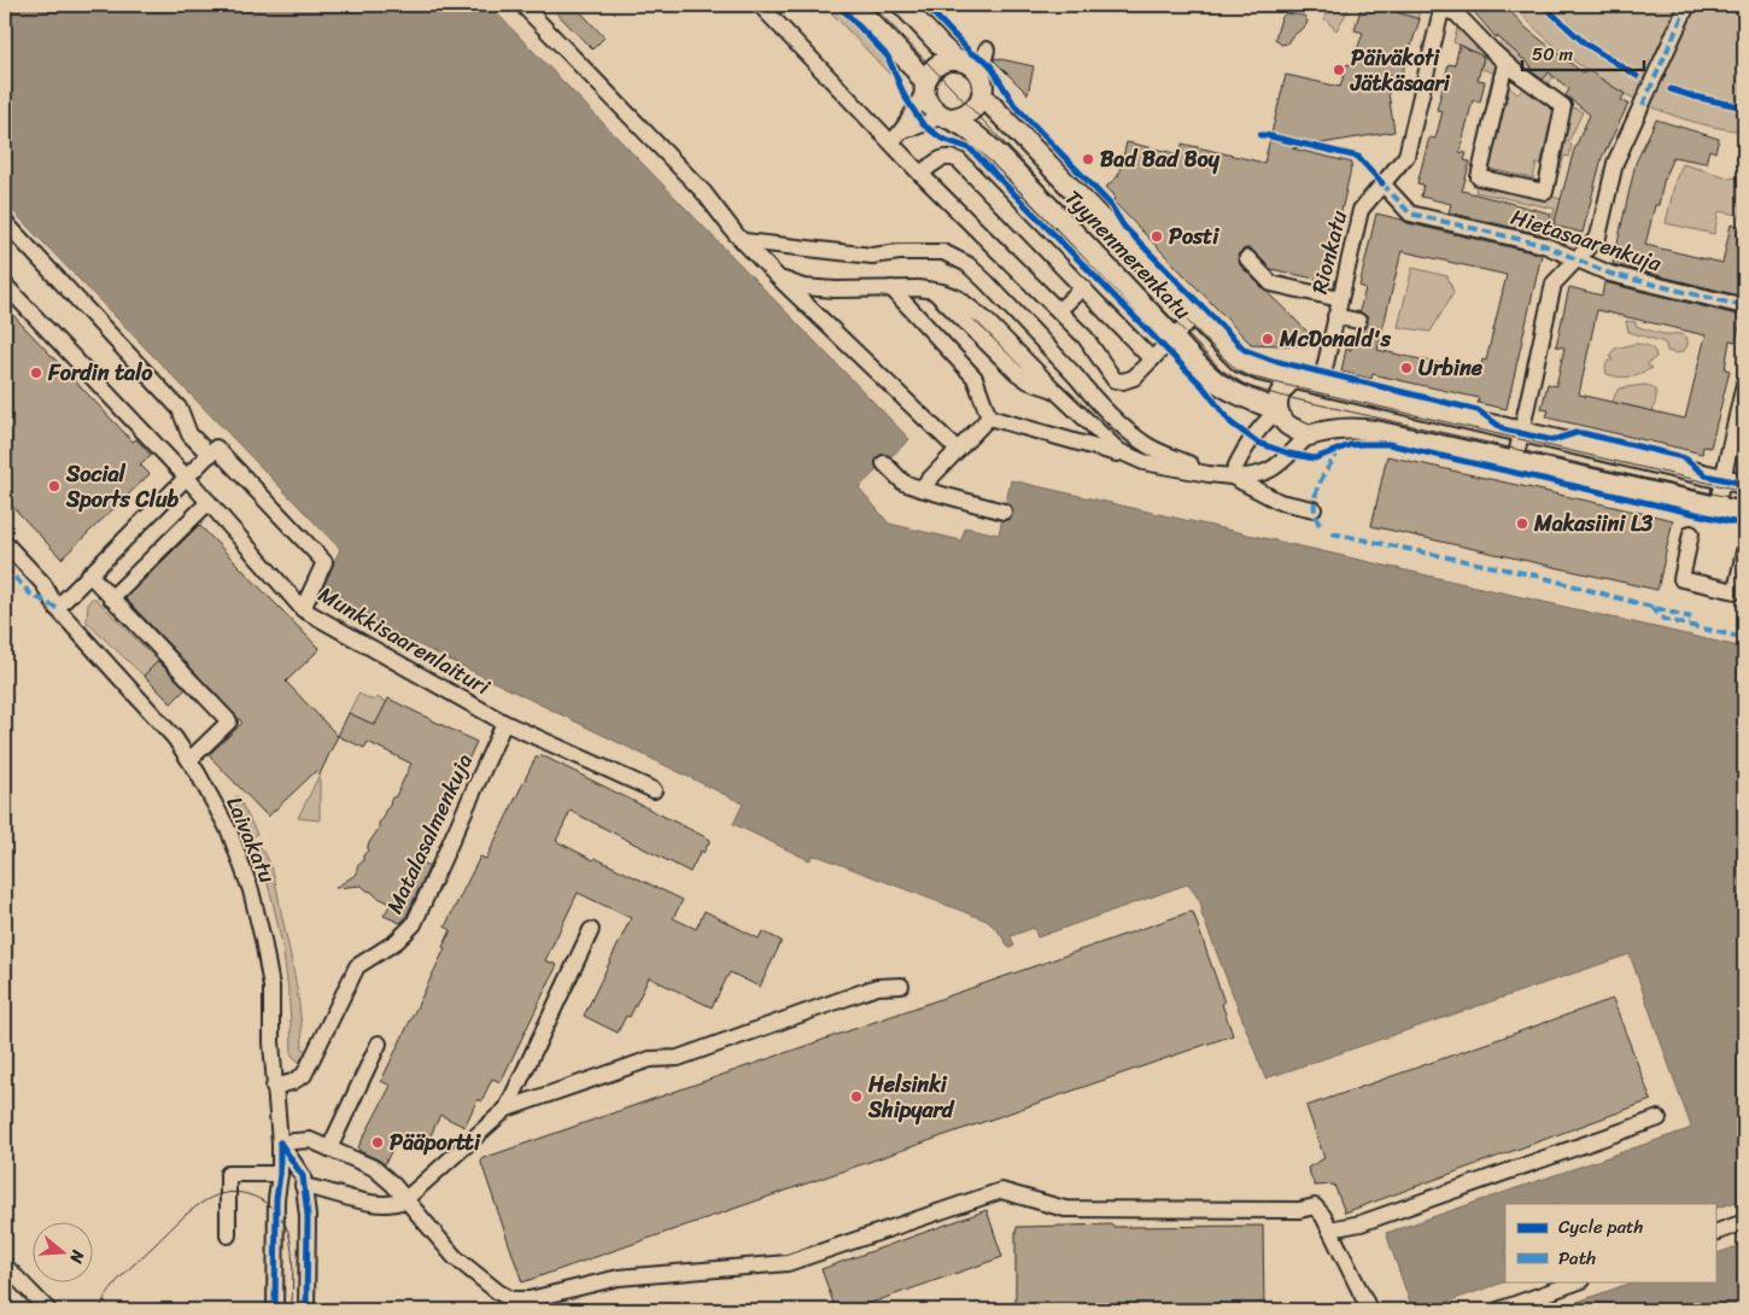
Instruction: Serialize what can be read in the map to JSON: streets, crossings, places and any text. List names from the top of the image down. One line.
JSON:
{"streets":{"main road":["Tyynenmerenkatu"],"street":["Hietasaarenkuja","Rionkatu","Munkkisaarenlaituri","Matalasalmenkuja","Laivakatu"]},"crossings":[["Hietasaarenkuja","Rionkatu"],["Rionkatu","Tyynenmerenkatu"],["Munkkisaarenlaituri","Matalasalmenkuja"],["Matalasalmenkuja","Laivakatu"]],"places":["Päiväkoti Jätkäsaari","Bad Bad Boy","Posti","McDonald's","Urbine","Fordin talo","Social Sports Club","Makasiini L3","Helsinki Shipyard","Pääportti"],"legend":["Cycle path","Path"],"scale_bar":"50 m","north":"right"}
